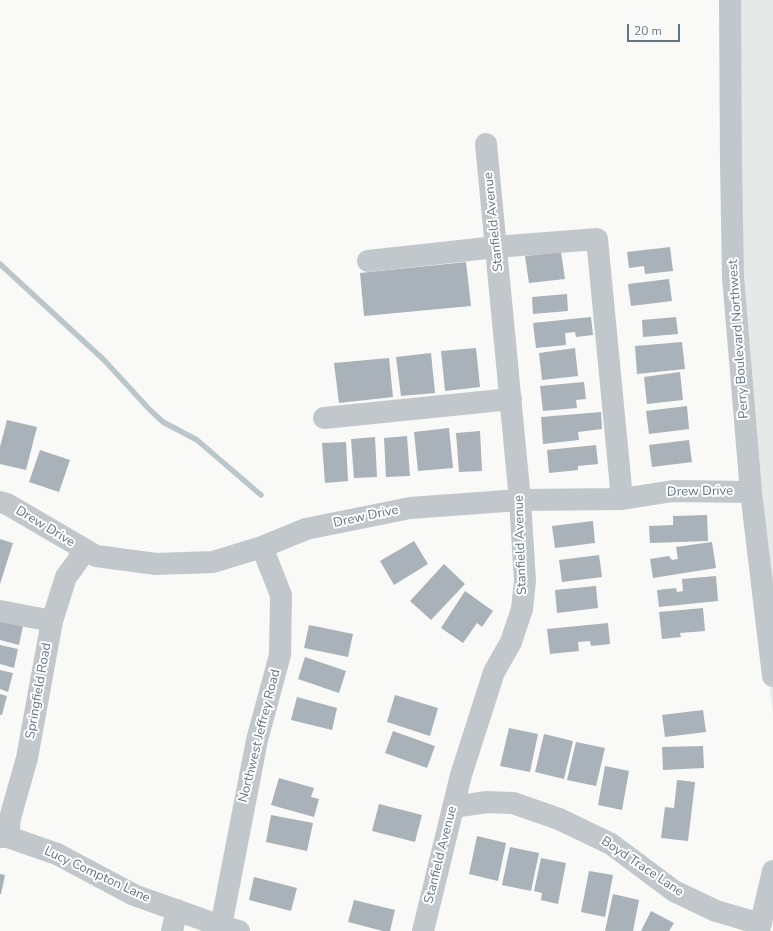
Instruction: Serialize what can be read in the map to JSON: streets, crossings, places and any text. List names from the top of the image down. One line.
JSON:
{"streets":{"street":["Stanfield Avenue","Perry Boulevard Northwest","Drew Drive","Springfield Road","Northwest Jeffrey Road","Boyd Trace Lane","Lucy Compton Lane"]},"crossings":[["Stanfield Avenue","Drew Drive"],["Stanfield Avenue","Boyd Trace Lane"],["Perry Boulevard Northwest","Drew Drive"],["Drew Drive","Springfield Road"],["Drew Drive","Northwest Jeffrey Road"],["Springfield Road","Lucy Compton Lane"],["Northwest Jeffrey Road","Lucy Compton Lane"]],"scale_bar":"20 m"}
